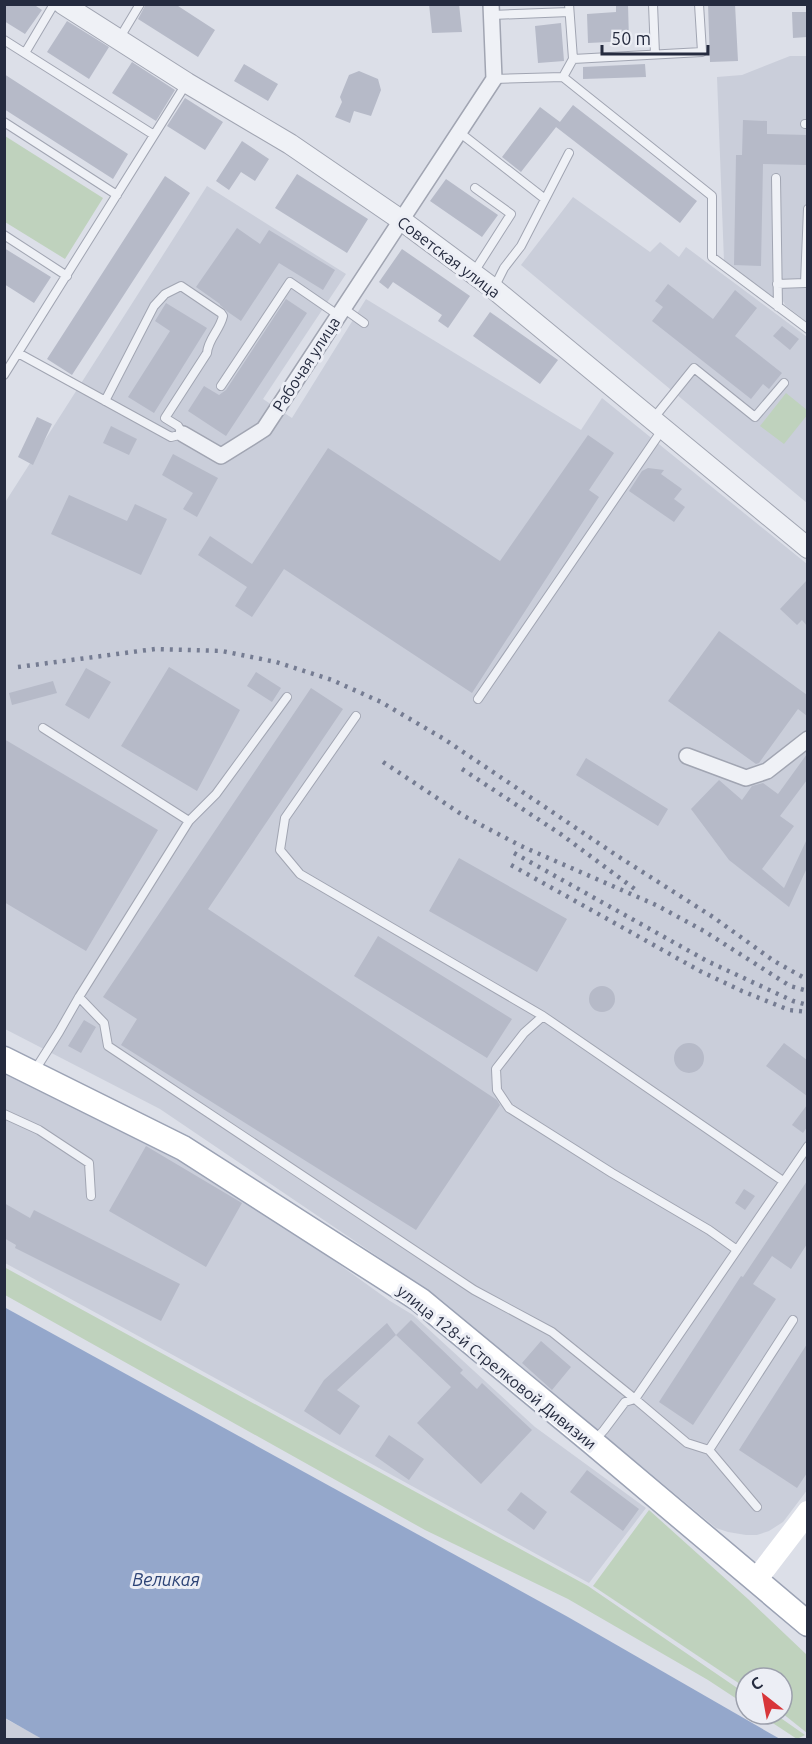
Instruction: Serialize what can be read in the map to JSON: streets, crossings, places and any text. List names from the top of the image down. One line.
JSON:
{"streets":{"main road":["улица 128-й Стрелковой Дивизии"],"street":["Советская улица","Рабочая улица"]},"crossings":[["Советская улица","Рабочая улица"]],"water":["Великая"],"scale_bar":"50 m","north":"top left"}
